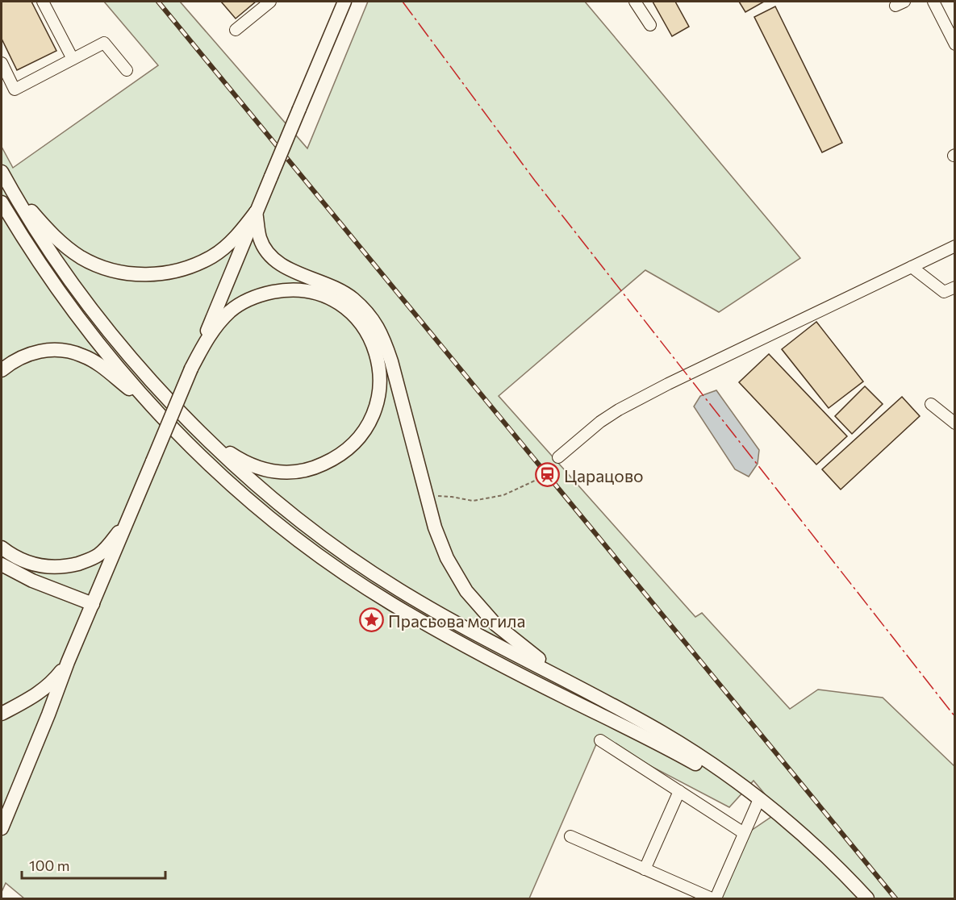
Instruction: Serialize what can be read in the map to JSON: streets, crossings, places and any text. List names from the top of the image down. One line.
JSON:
{"places":{"station":["Царацово"],"place":["Прасьова могила"]},"scale_bar":"100 m"}
